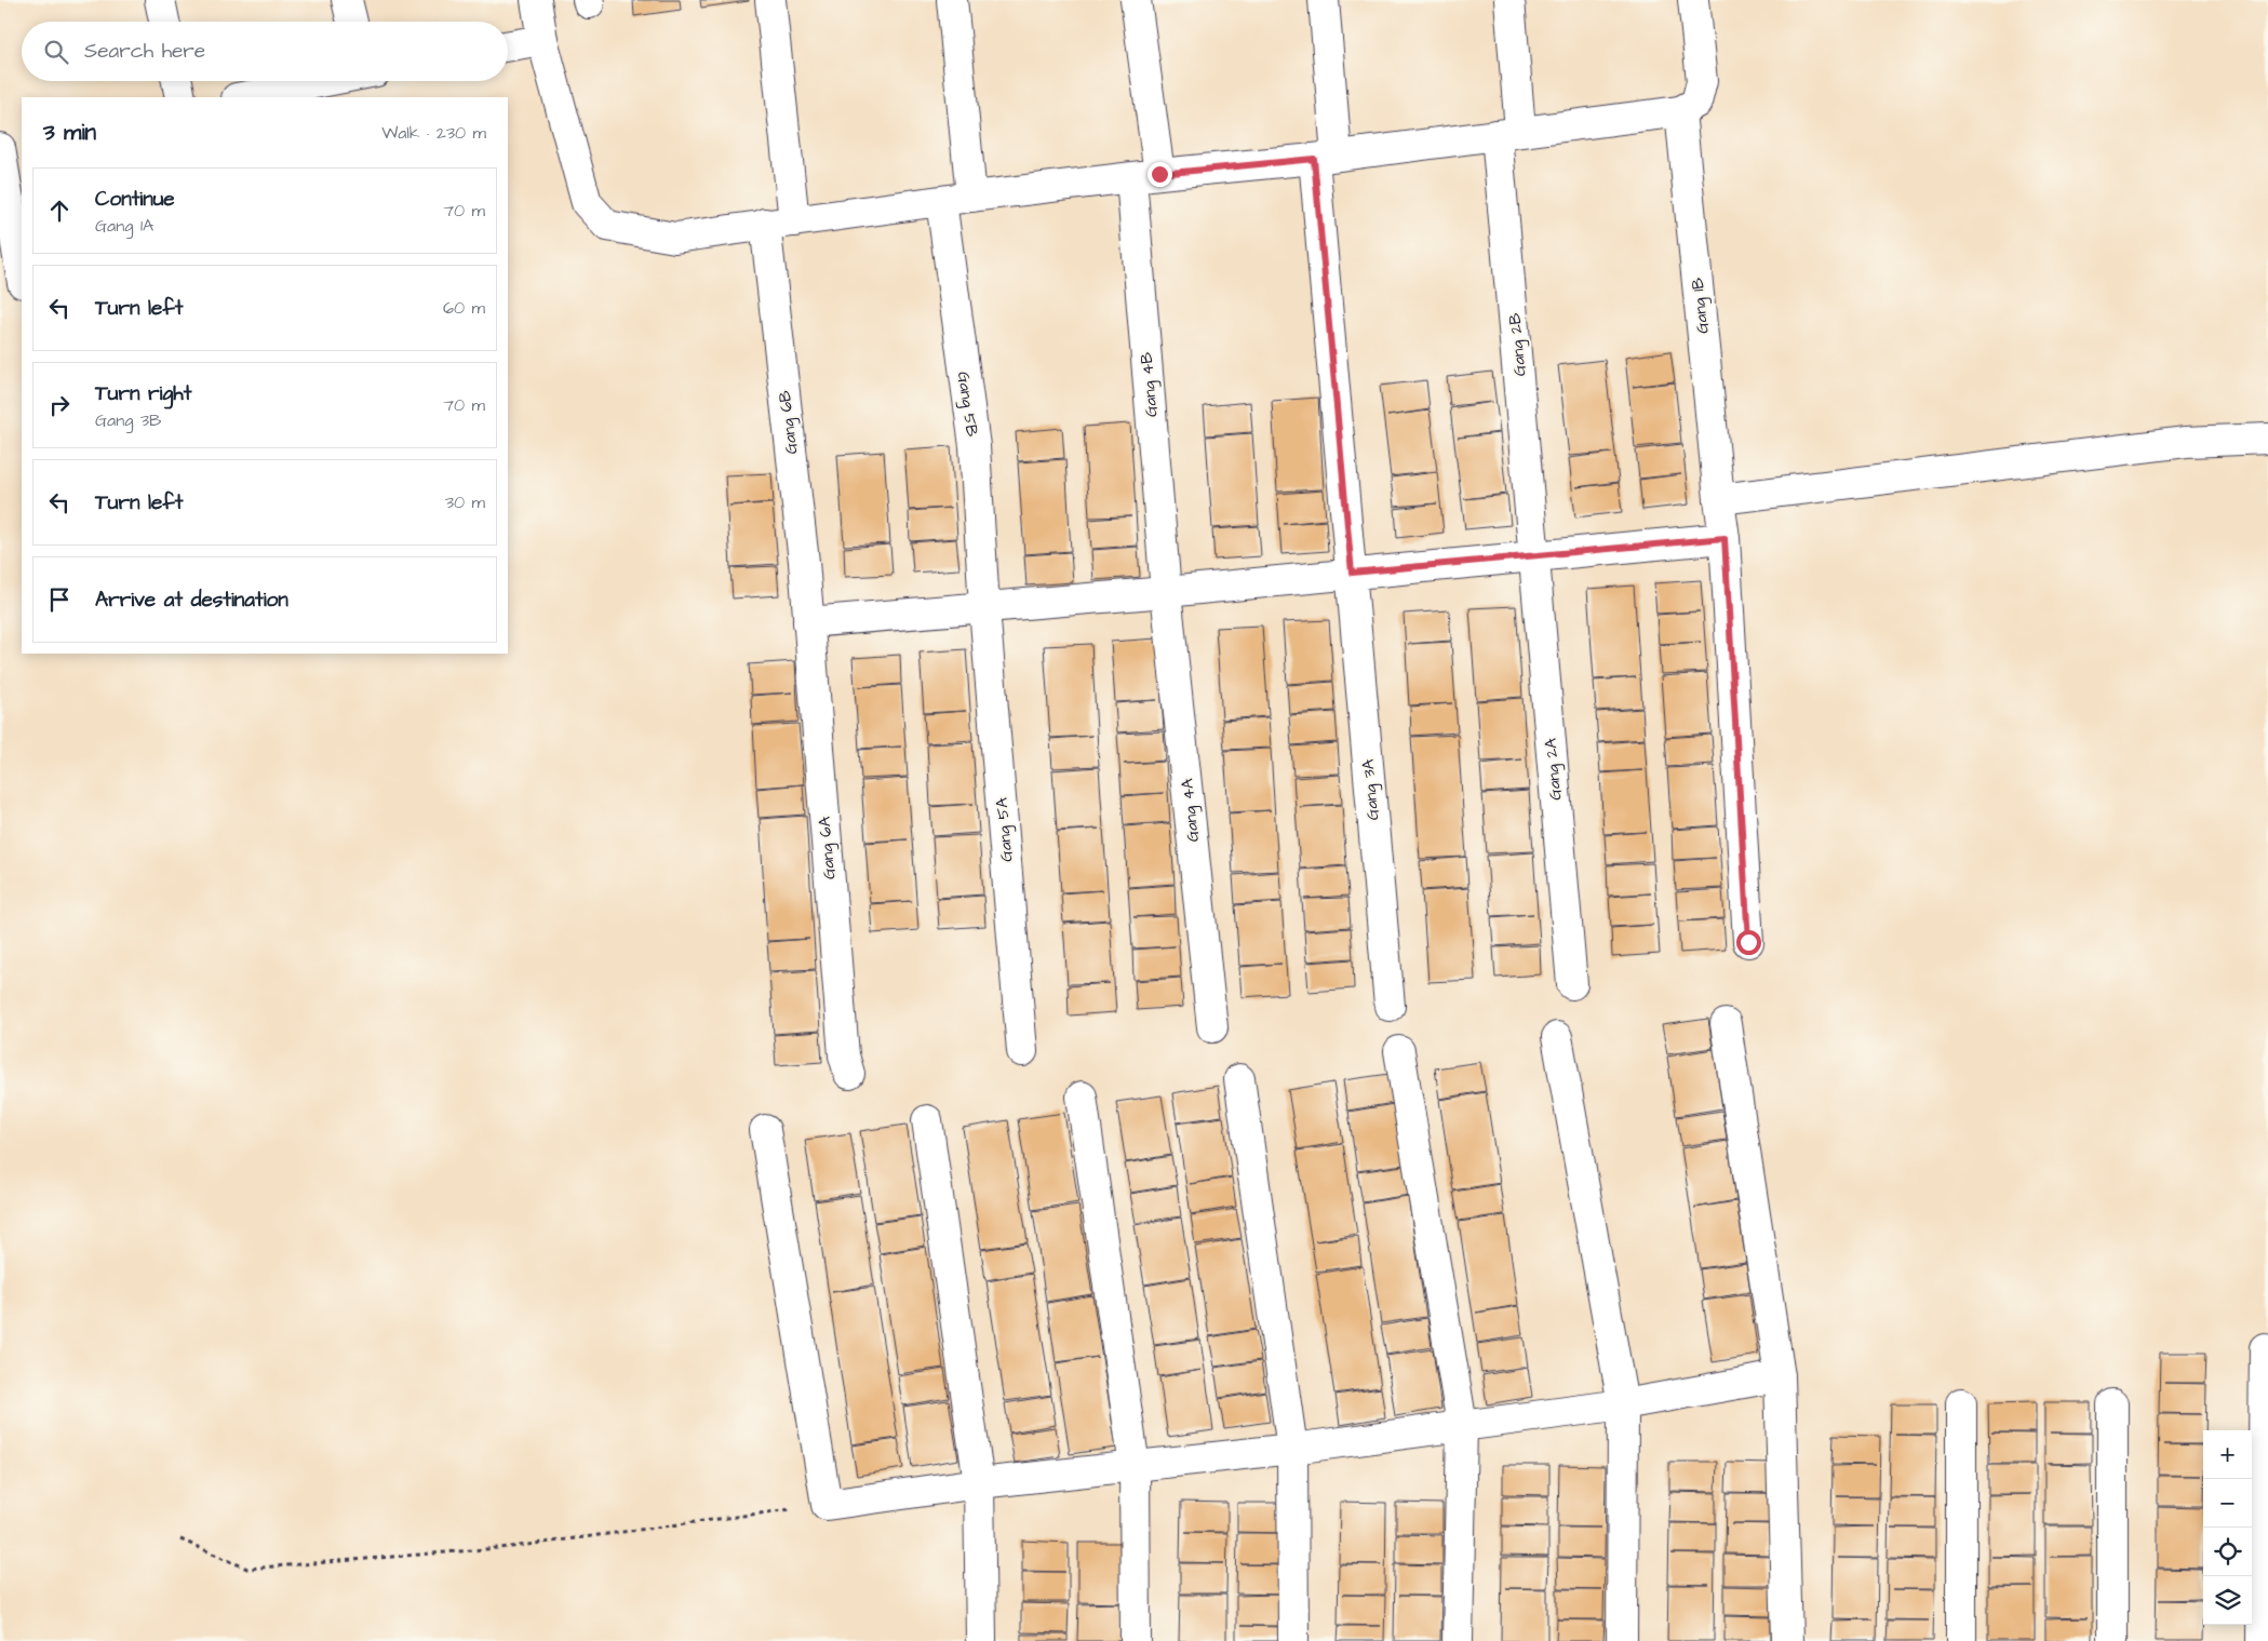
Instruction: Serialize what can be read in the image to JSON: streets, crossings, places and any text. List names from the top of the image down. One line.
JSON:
{"streets":{"street":["Gang 1B","Gang 2B","Gang 4B","Gang 5B","Gang 6B","Gang 2A","Gang 3A","Gang 4A","Gang 5A","Gang 6A"]},"crossings":[["Gang 2B","Gang 2A"],["Gang 4B","Gang 4A"],["Gang 5B","Gang 5A"],["Gang 6B","Gang 6A"]],"page":{"search":"Search here","heading":["3 min","Walk · 230 m"],"list":[["Continue","Gang 1A","70 m"],["Turn left","60 m"],["Turn right","Gang 3B","70 m"],["Turn left","30 m"],"Arrive at destination"],"map_buttons":["+","−"]}}
